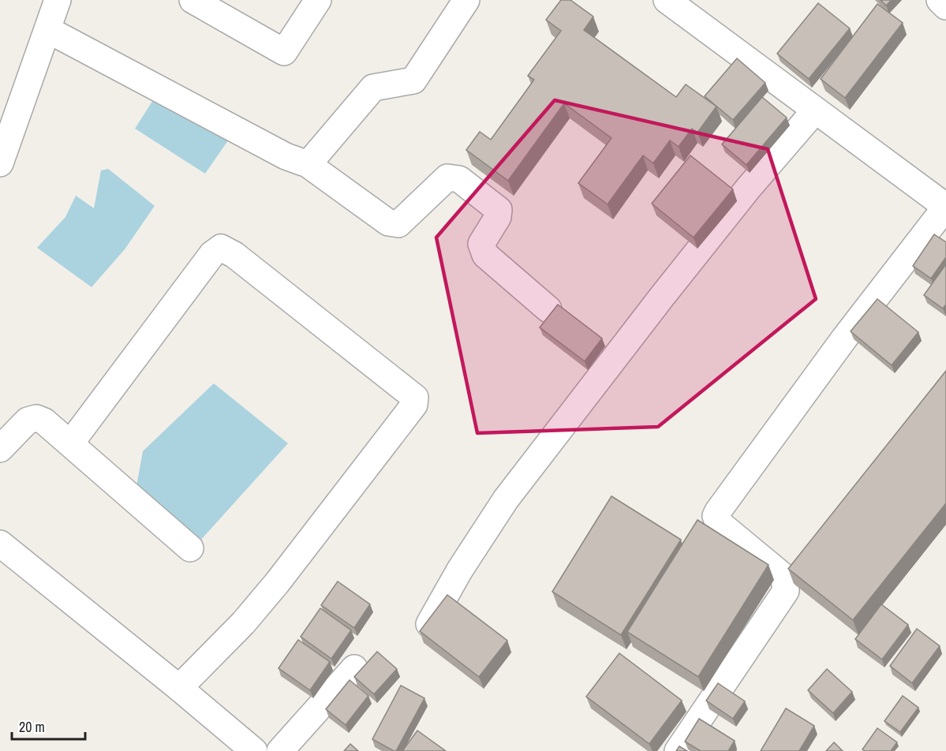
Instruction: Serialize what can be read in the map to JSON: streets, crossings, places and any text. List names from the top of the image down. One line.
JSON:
{"scale_bar":"20 m"}
